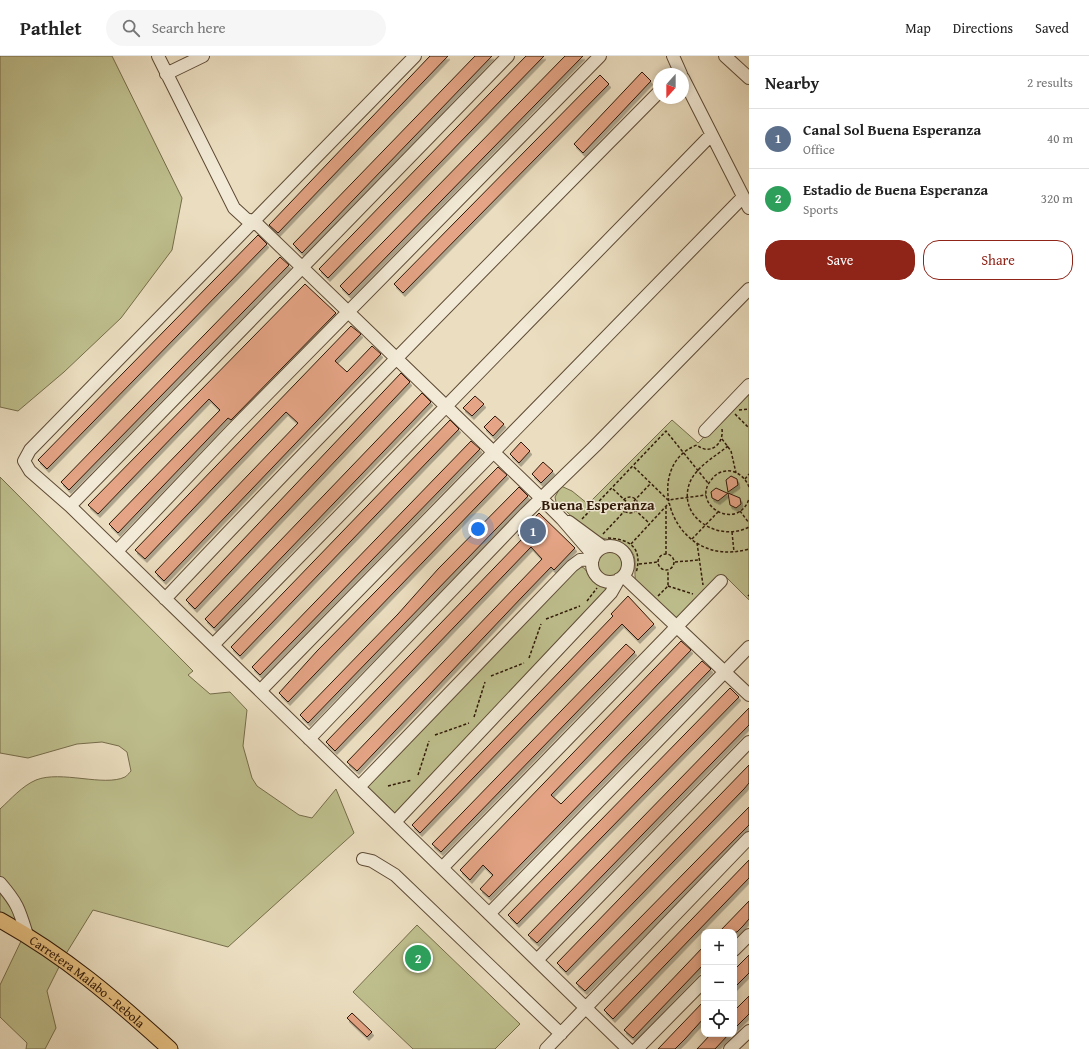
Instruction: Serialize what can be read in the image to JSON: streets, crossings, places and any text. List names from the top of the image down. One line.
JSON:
{"streets":{"main road":["Carretera Malabo - Rebola"]},"districts":["Buena Esperanza"],"north":"bottom","page":{"header":"Pathlet","search":"Search here","nav":["Map","Directions","Saved"],"heading":["Nearby","2 results"],"list":[{"mark":"1","name":"Canal Sol Buena Esperanza","note":"Office","value":"40 m"},{"mark":"2","name":"Estadio de Buena Esperanza","note":"Sports","value":"320 m"}],"buttons":["Save","Share"],"pins":["1","2"],"map_buttons":["+","−"]}}
